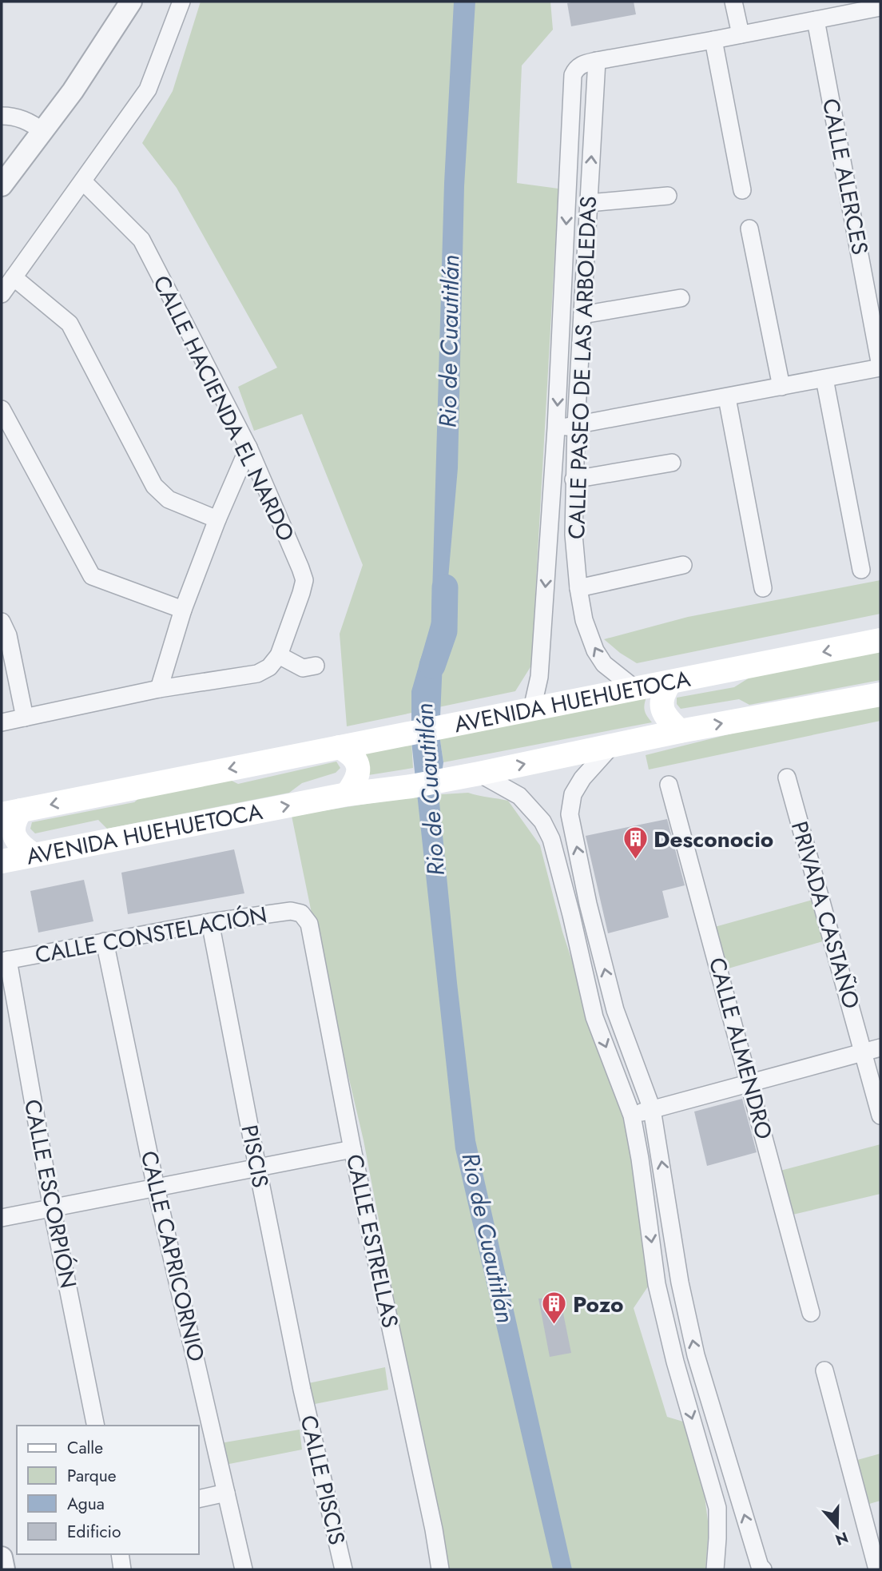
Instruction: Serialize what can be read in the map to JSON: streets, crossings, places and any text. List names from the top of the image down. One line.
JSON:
{"streets":{"main road":["AVENIDA HUEHUETOCA"],"street":["CALLE ALERCES","CALLE PASEO DE LAS ARBOLEDAS","CALLE HACIENDA EL NARDO","PRIVADA CASTAÑO","CALLE CONSTELACIÓN","CALLE ALMENDRO","PISCIS","CALLE ESCORPIÓN","CALLE ESTRELLAS","CALLE CAPRICORNIO","CALLE PISCIS"]},"crossings":[["CALLE PASEO DE LAS ARBOLEDAS","AVENIDA HUEHUETOCA"],["CALLE CONSTELACIÓN","PISCIS"],["CALLE CONSTELACIÓN","CALLE ESCORPIÓN"],["CALLE CONSTELACIÓN","CALLE ESTRELLAS"],["CALLE CONSTELACIÓN","CALLE CAPRICORNIO"],["PISCIS","CALLE PISCIS"]],"water":["Rio de Cuautitlán"],"places":{"building":["Desconocio","Pozo"]},"legend":["Calle","Parque","Agua","Edificio"],"north":"bottom"}
